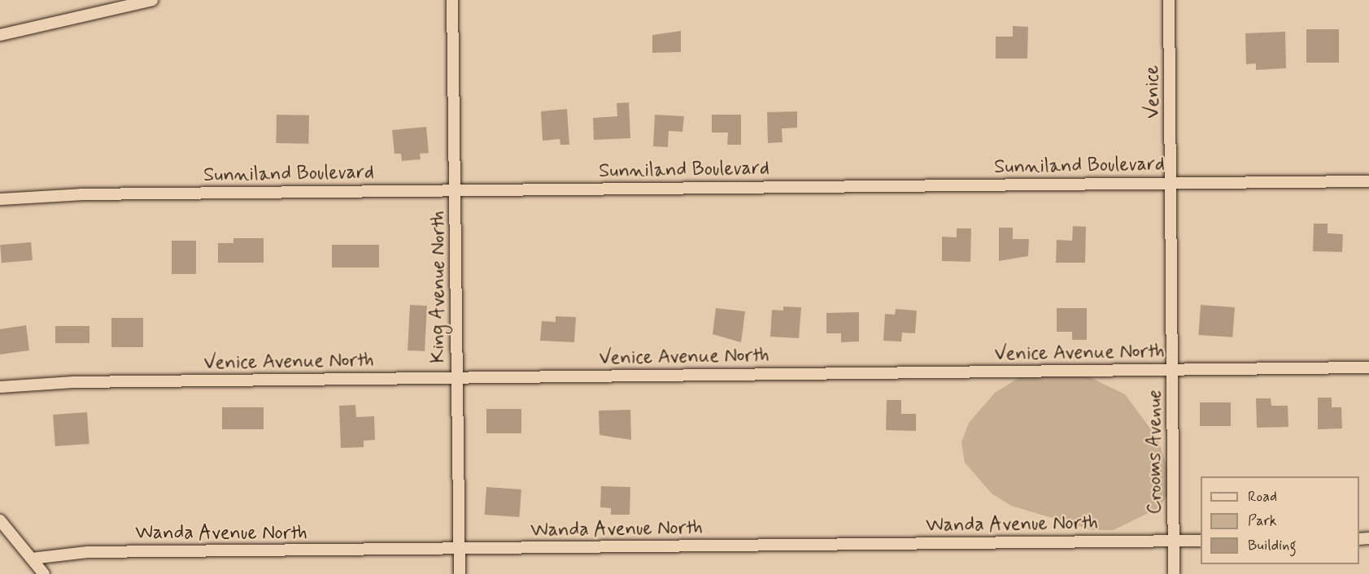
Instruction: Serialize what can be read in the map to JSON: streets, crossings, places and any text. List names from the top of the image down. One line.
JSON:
{"streets":{"street":["Venice","Sunniland Boulevard","King Avenue North","Venice Avenue North","Crooms Avenue","Wanda Avenue North"]},"crossings":[["Venice","Sunniland Boulevard"],["Venice","Crooms Avenue"],["Sunniland Boulevard","King Avenue North"],["Sunniland Boulevard","Crooms Avenue"],["King Avenue North","Venice Avenue North"],["King Avenue North","Wanda Avenue North"],["Venice Avenue North","Crooms Avenue"],["Crooms Avenue","Wanda Avenue North"]],"legend":["Road","Park","Building"]}
